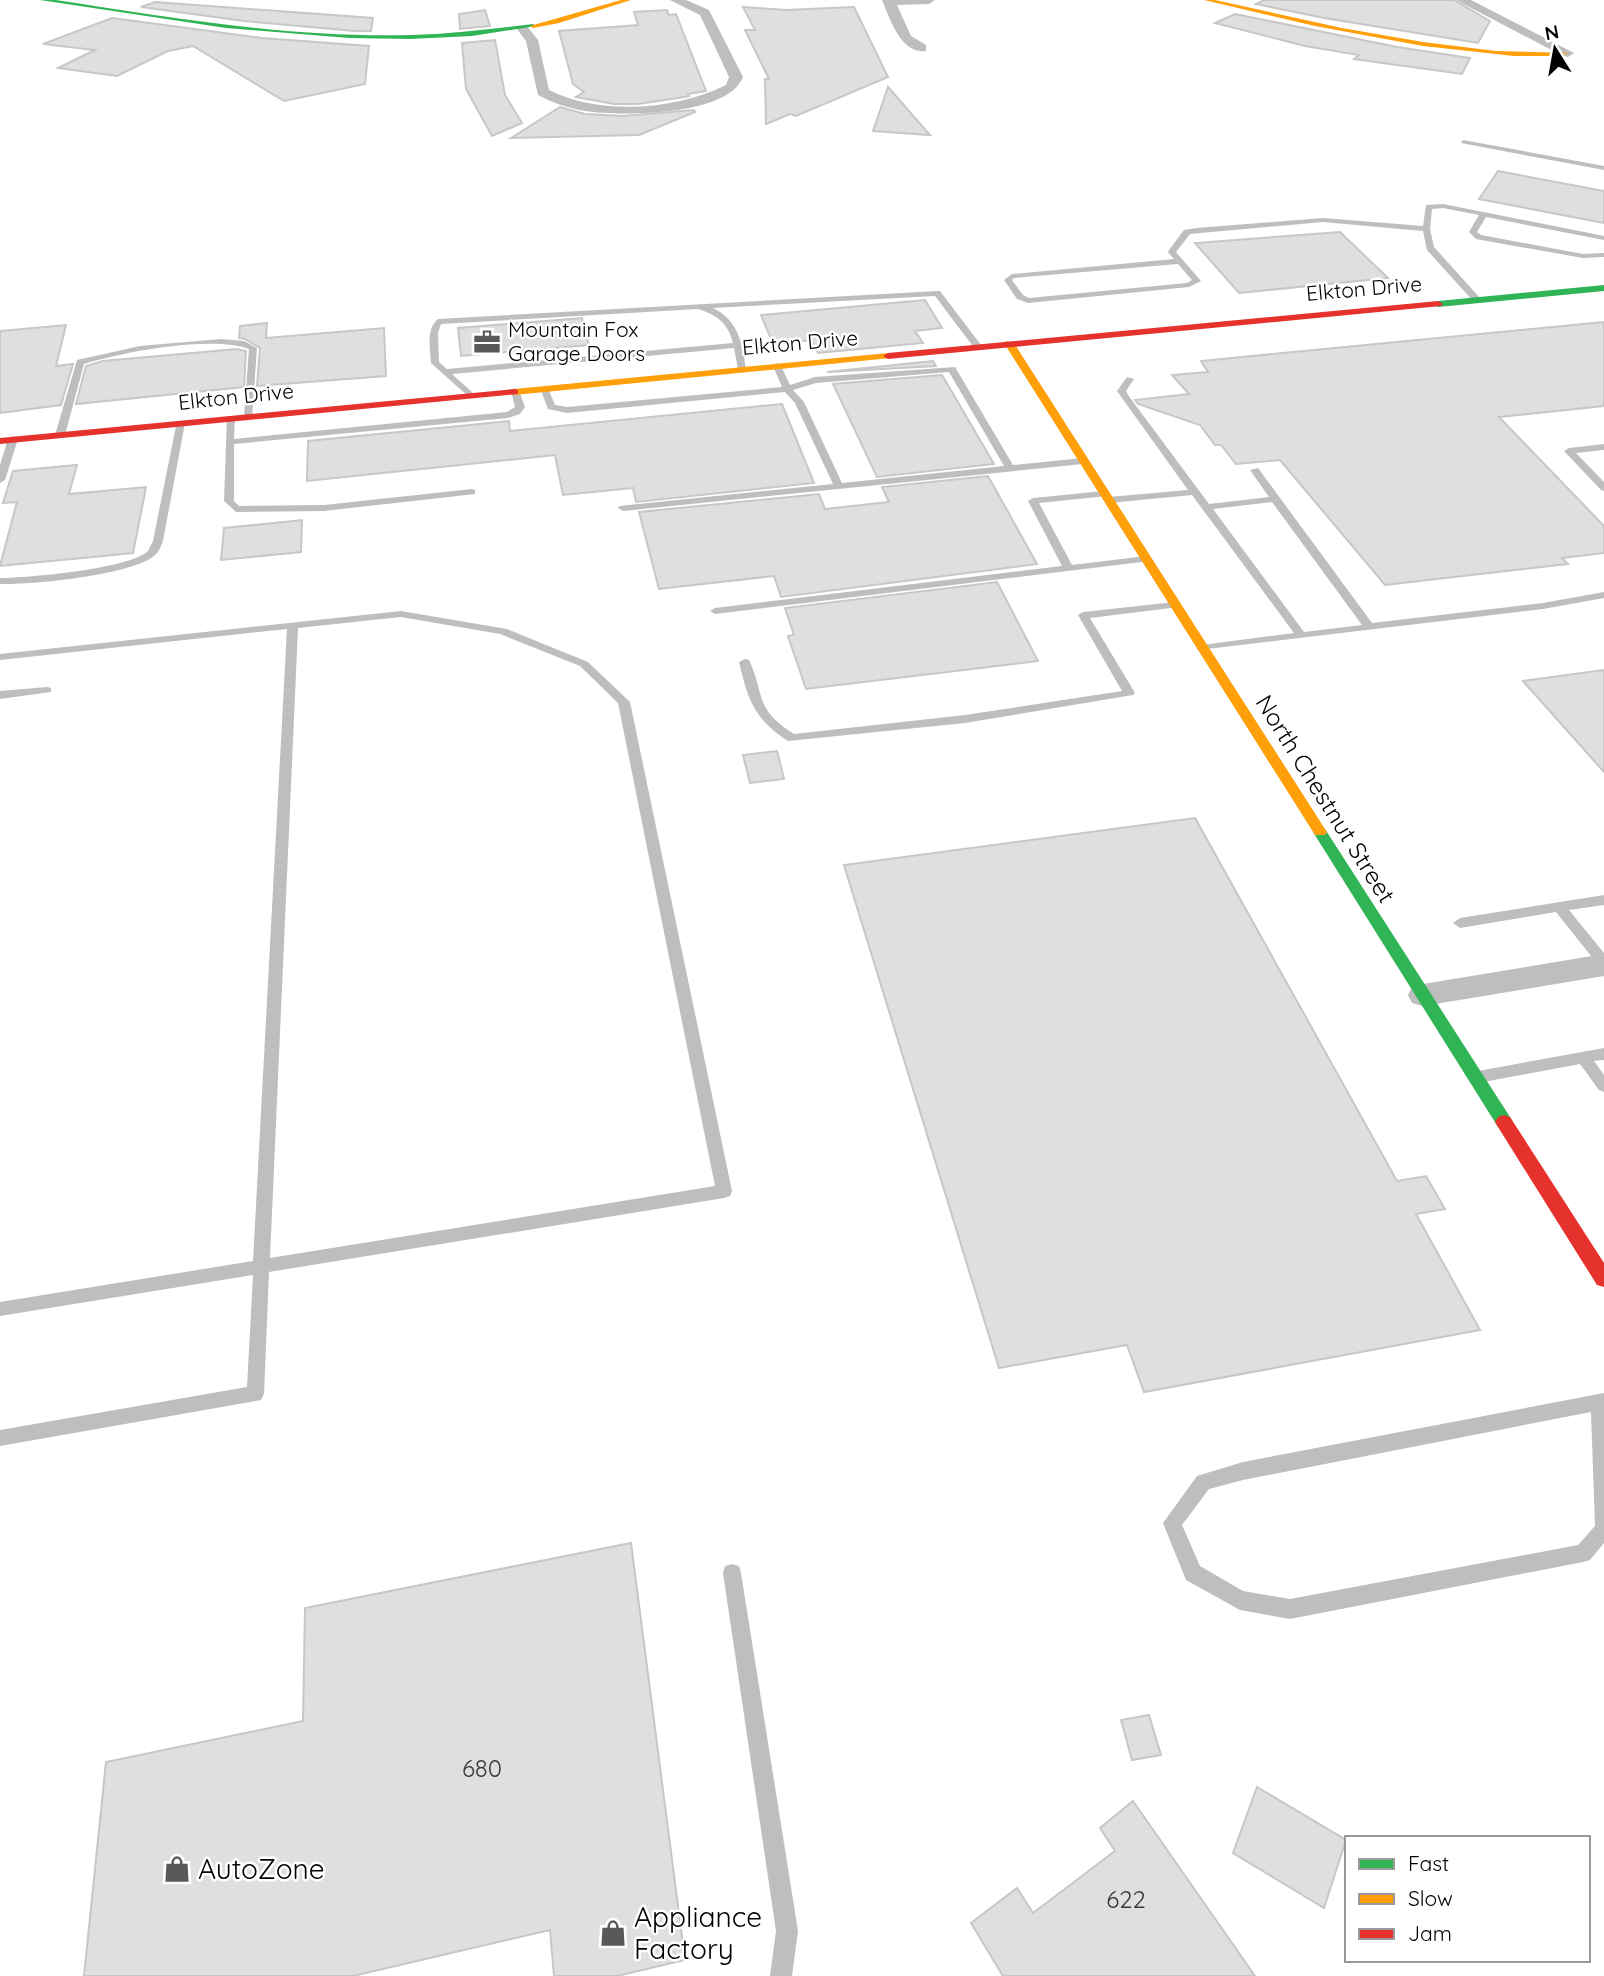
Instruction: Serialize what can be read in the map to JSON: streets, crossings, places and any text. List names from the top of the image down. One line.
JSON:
{"streets":{"street":["Elkton Drive","North Chestnut Street"]},"crossings":[["Elkton Drive","North Chestnut Street"]],"places":{"office":["Mountain Fox Garage Doors"],"shop":["AutoZone","Appliance Factory"]},"house_numbers":["680","622"],"legend":["Fast","Slow","Jam"],"north":"top"}
